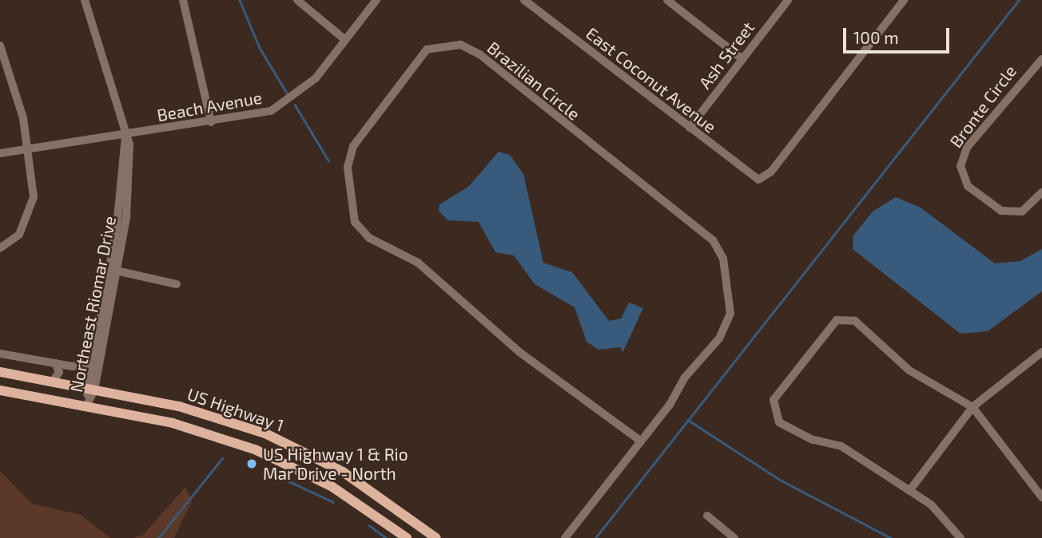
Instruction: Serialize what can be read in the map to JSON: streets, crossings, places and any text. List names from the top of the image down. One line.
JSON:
{"streets":{"main road":["US Highway 1"],"street":["Ash Street","East Coconut Avenue","Brazilian Circle","Beach Avenue","Bronte Circle","Northeast Riomar Drive"]},"crossings":[["Ash Street","East Coconut Avenue"],["Beach Avenue","Northeast Riomar Drive"],["Northeast Riomar Drive","US Highway 1"]],"places":["US Highway 1 & Rio Mar Drive - North"],"scale_bar":"100 m"}
